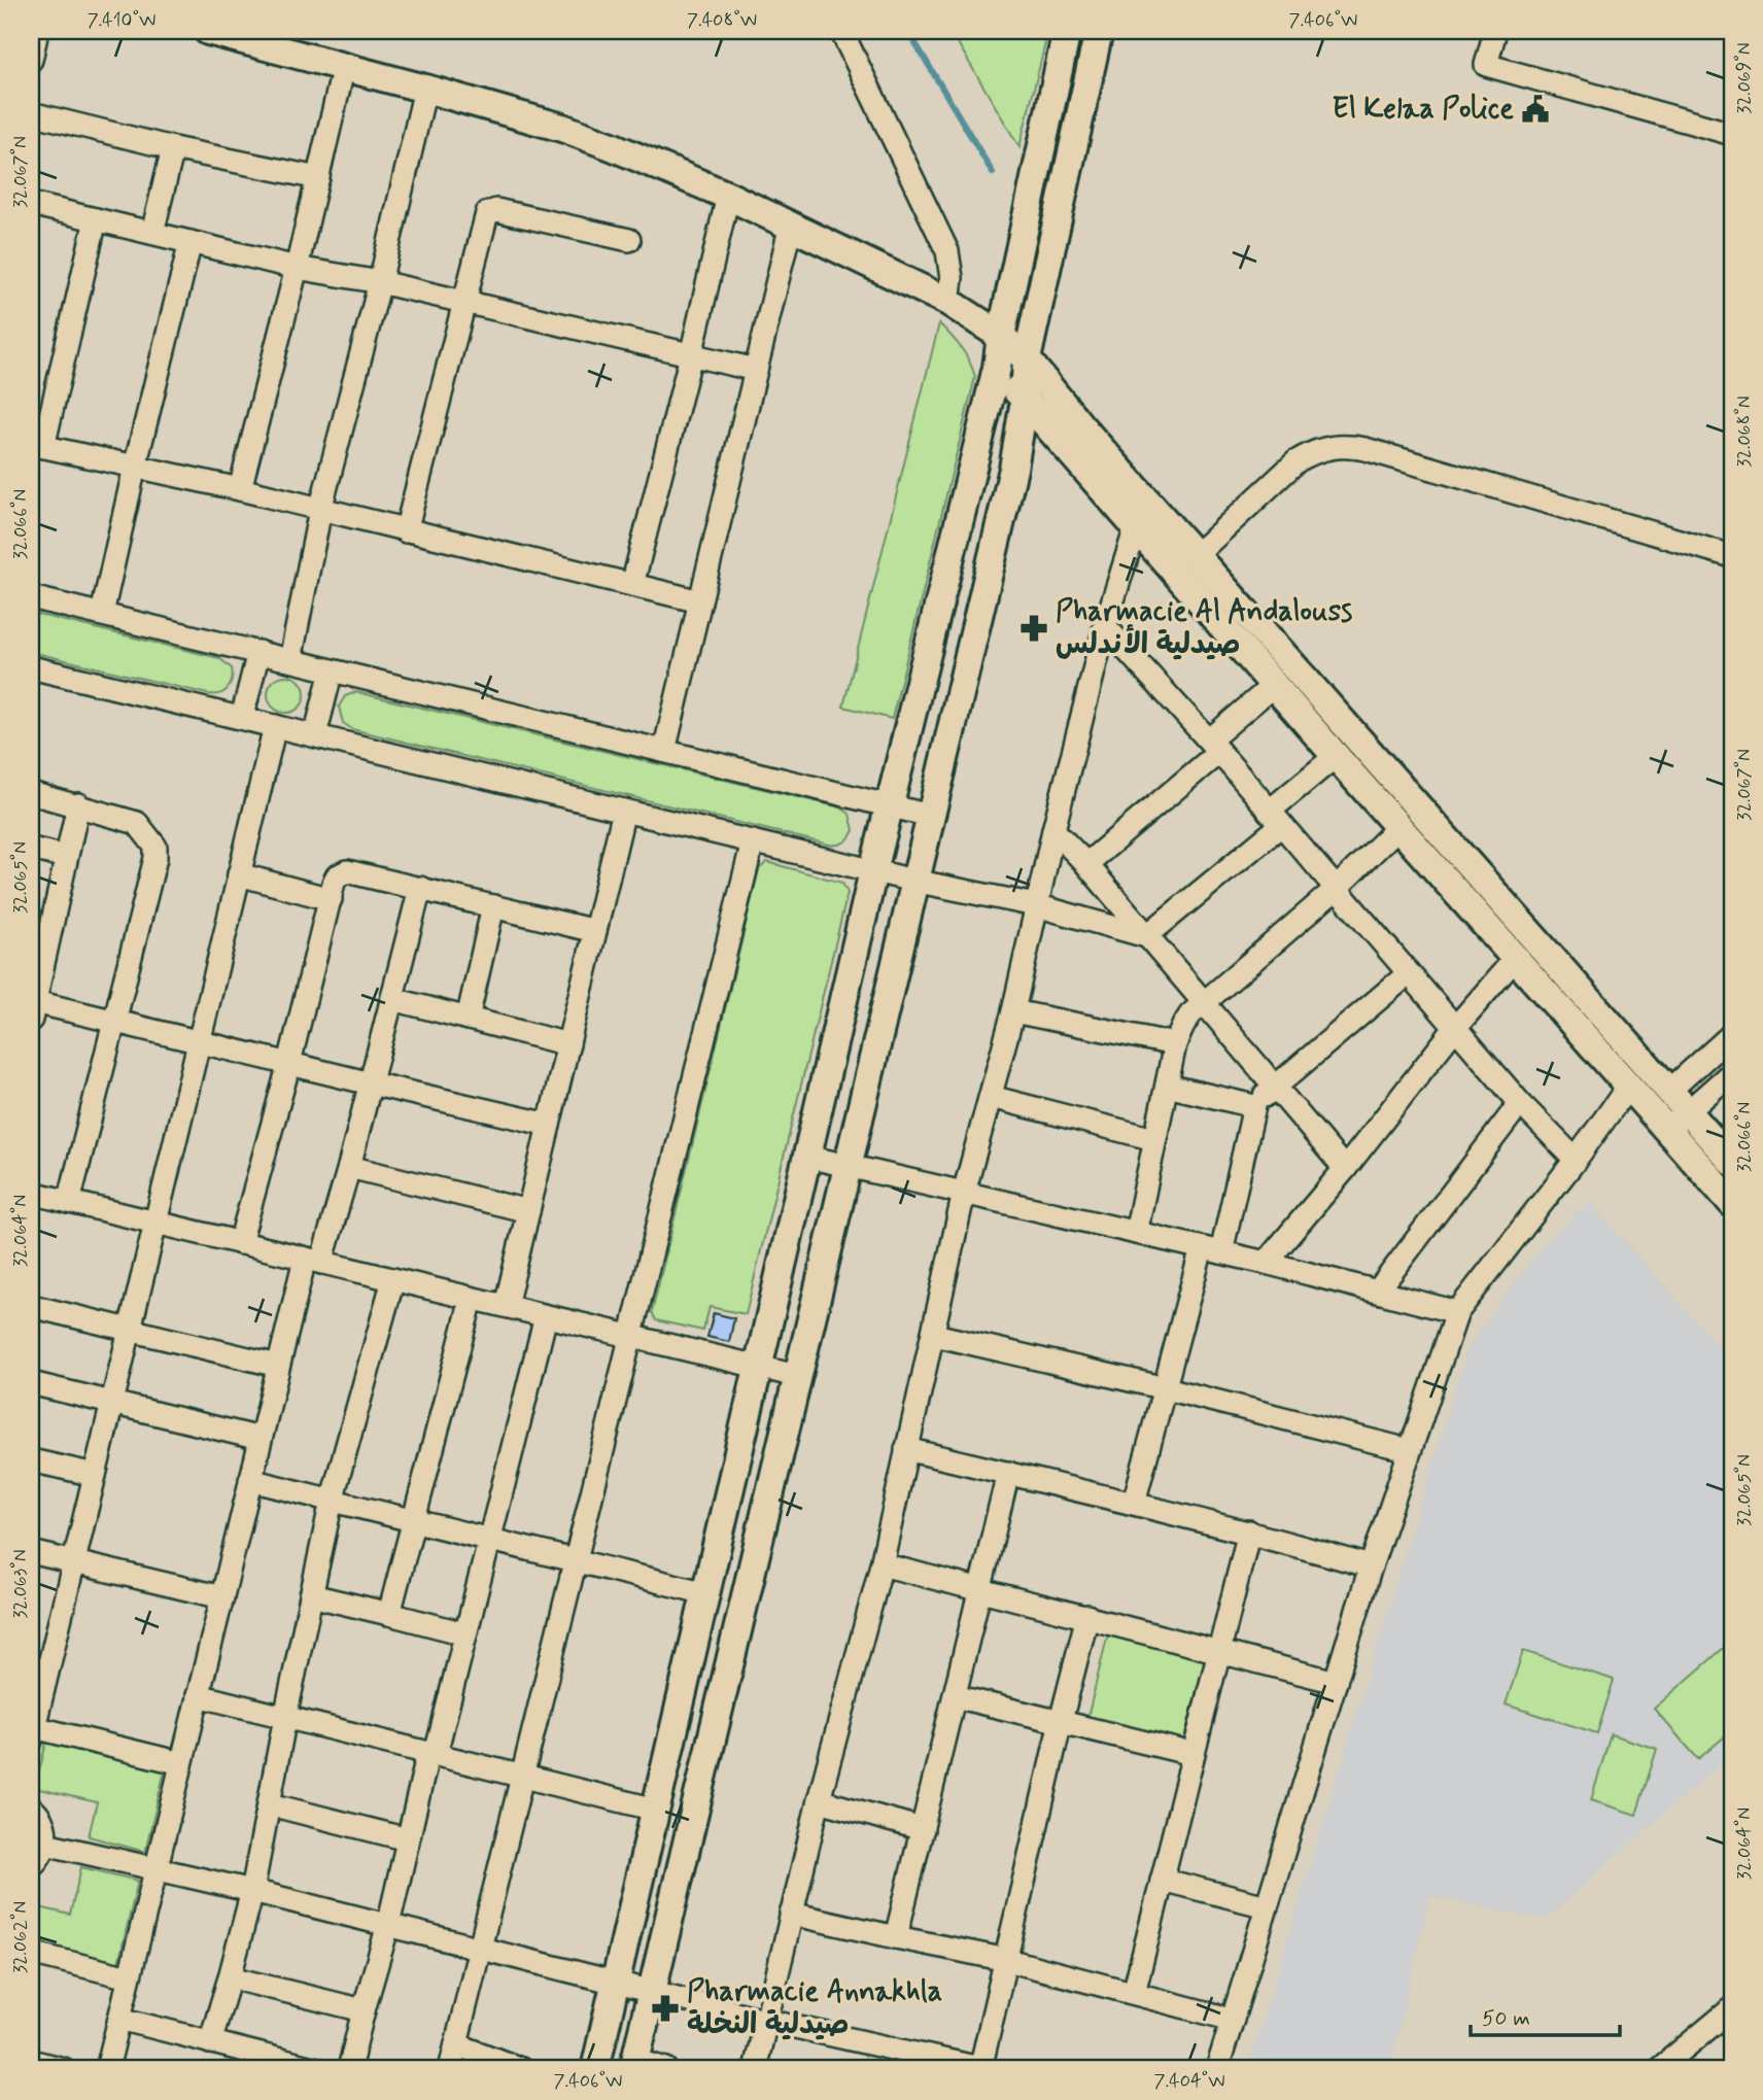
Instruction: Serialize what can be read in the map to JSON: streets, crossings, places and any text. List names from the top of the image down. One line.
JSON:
{"places":{"public building":["El Kelaa Police"],"pharmacy":["Pharmacie Al Andalouss صيدلية الأندلس","Pharmacie Annakhla صيدلية النخلة"]},"scale_bar":"50 m","coordinates":["7.410°W","7.408°W","7.406°W","32.069°N","32.067°N","32.068°N","32.066°N","32.065°N","32.064°N","32.063°N","32.062°N","7.404°W"]}
